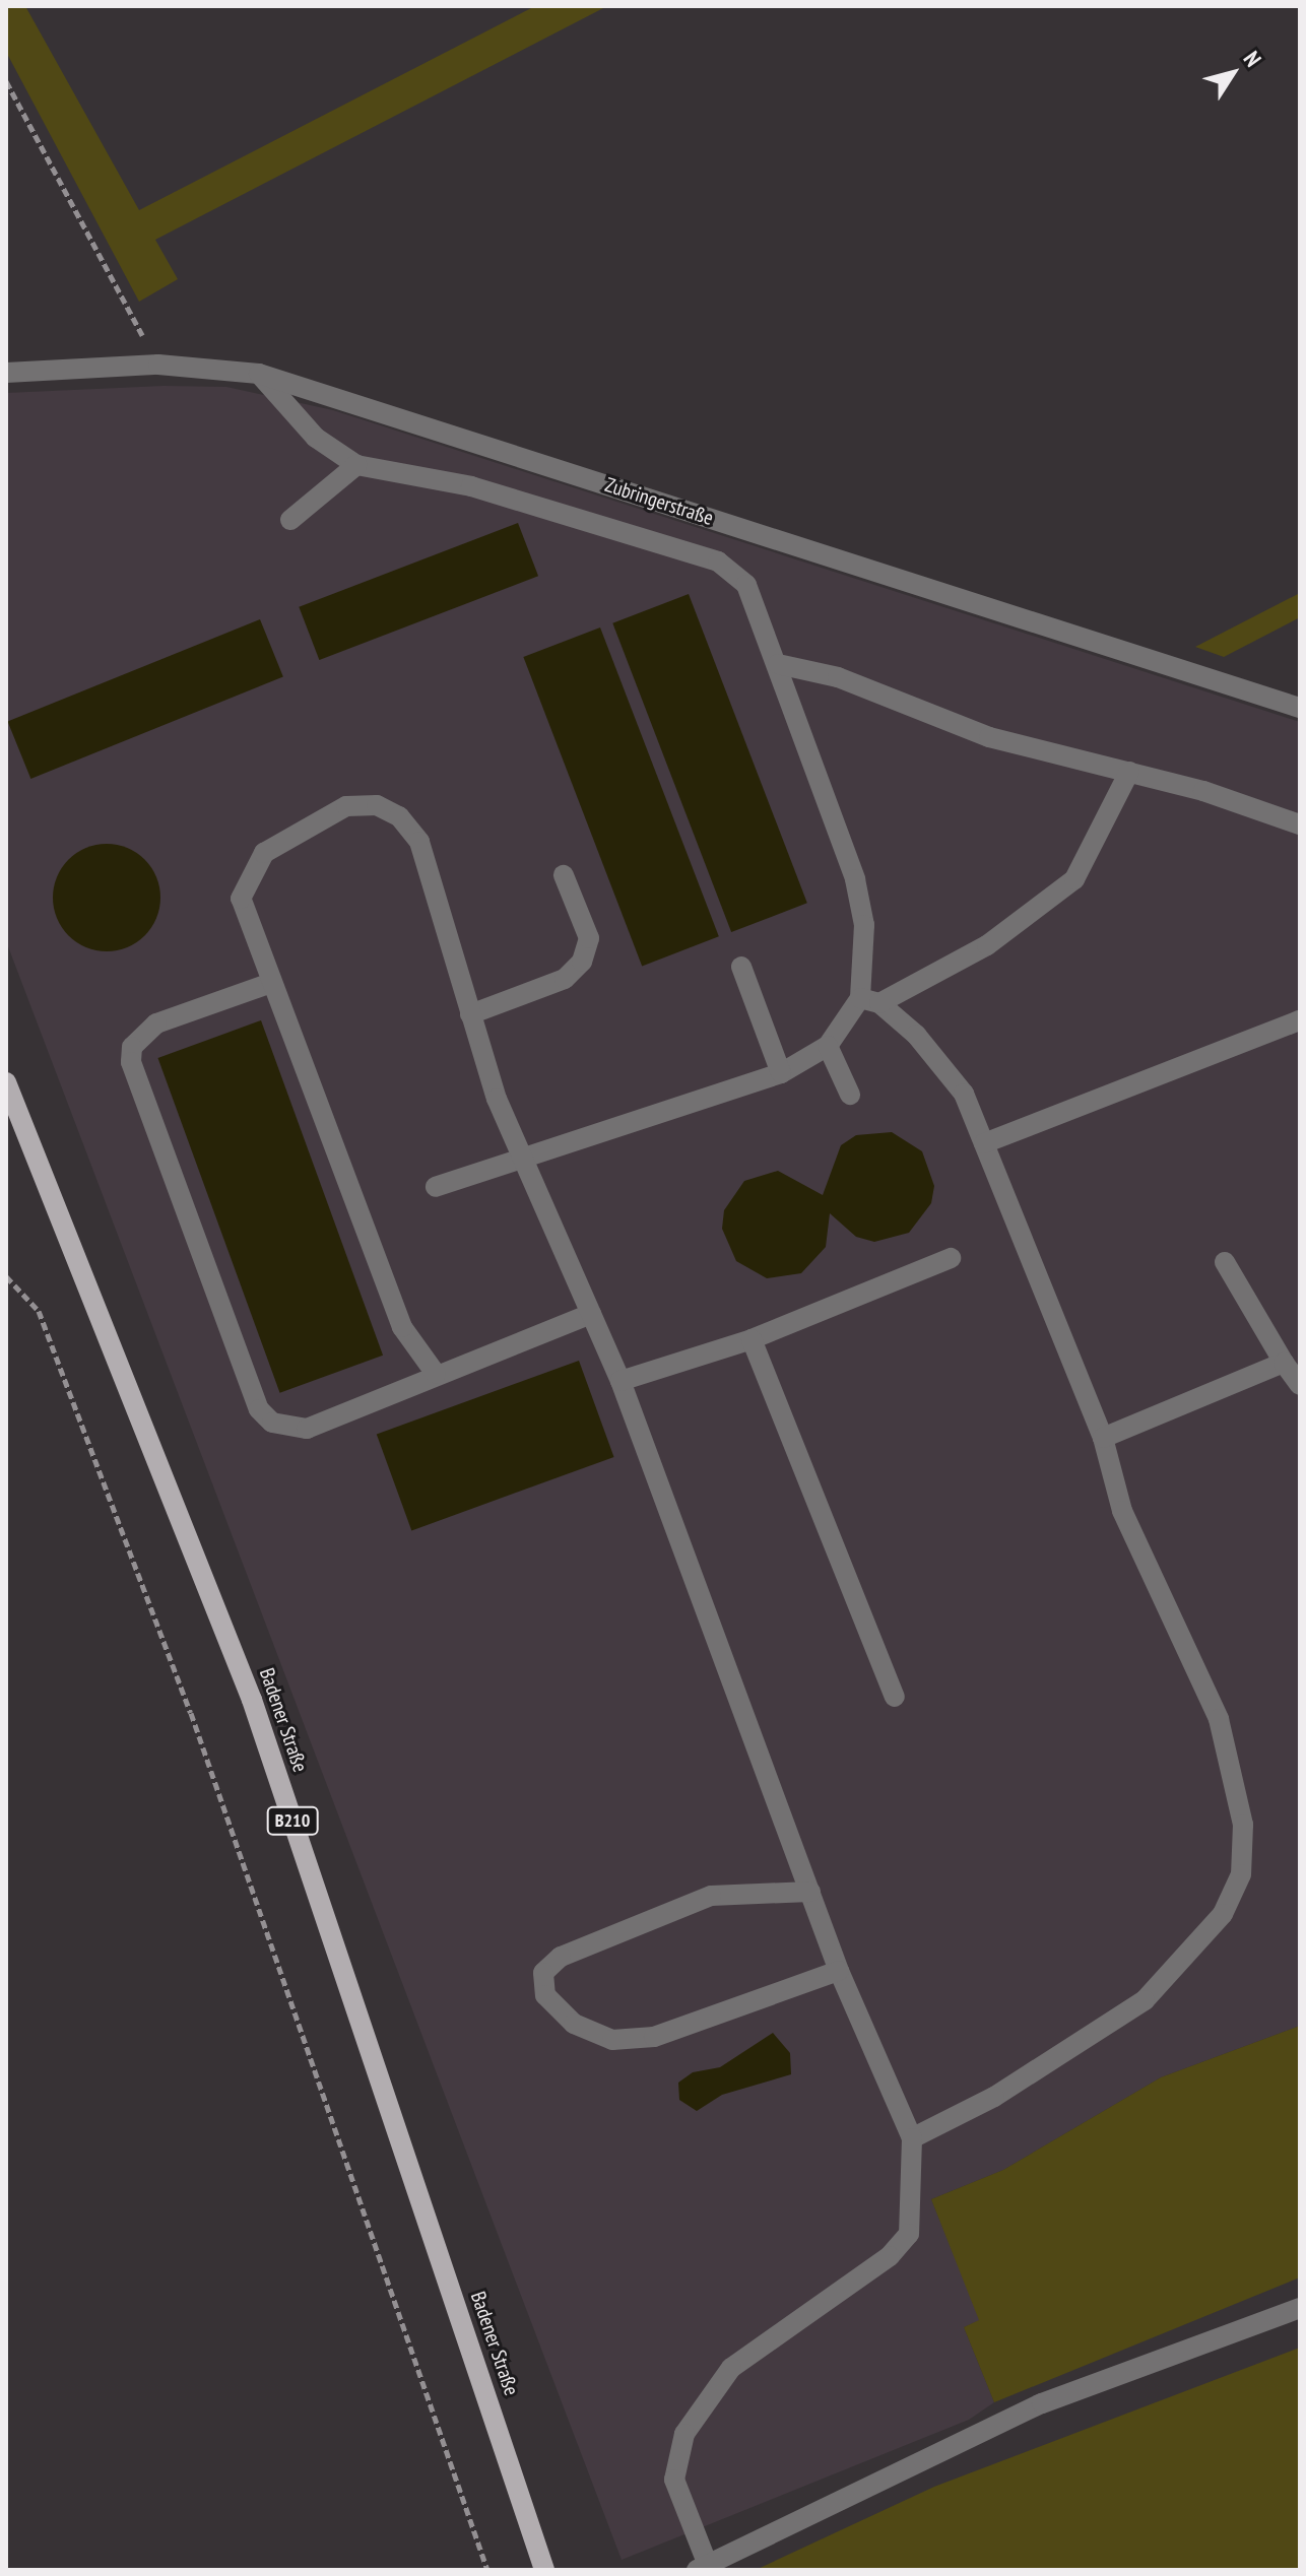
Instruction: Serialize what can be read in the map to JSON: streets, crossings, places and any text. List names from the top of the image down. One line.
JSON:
{"streets":{"main road":["Badener Straße","B210"],"street":["Zubringerstraße"]},"north":"top right"}
